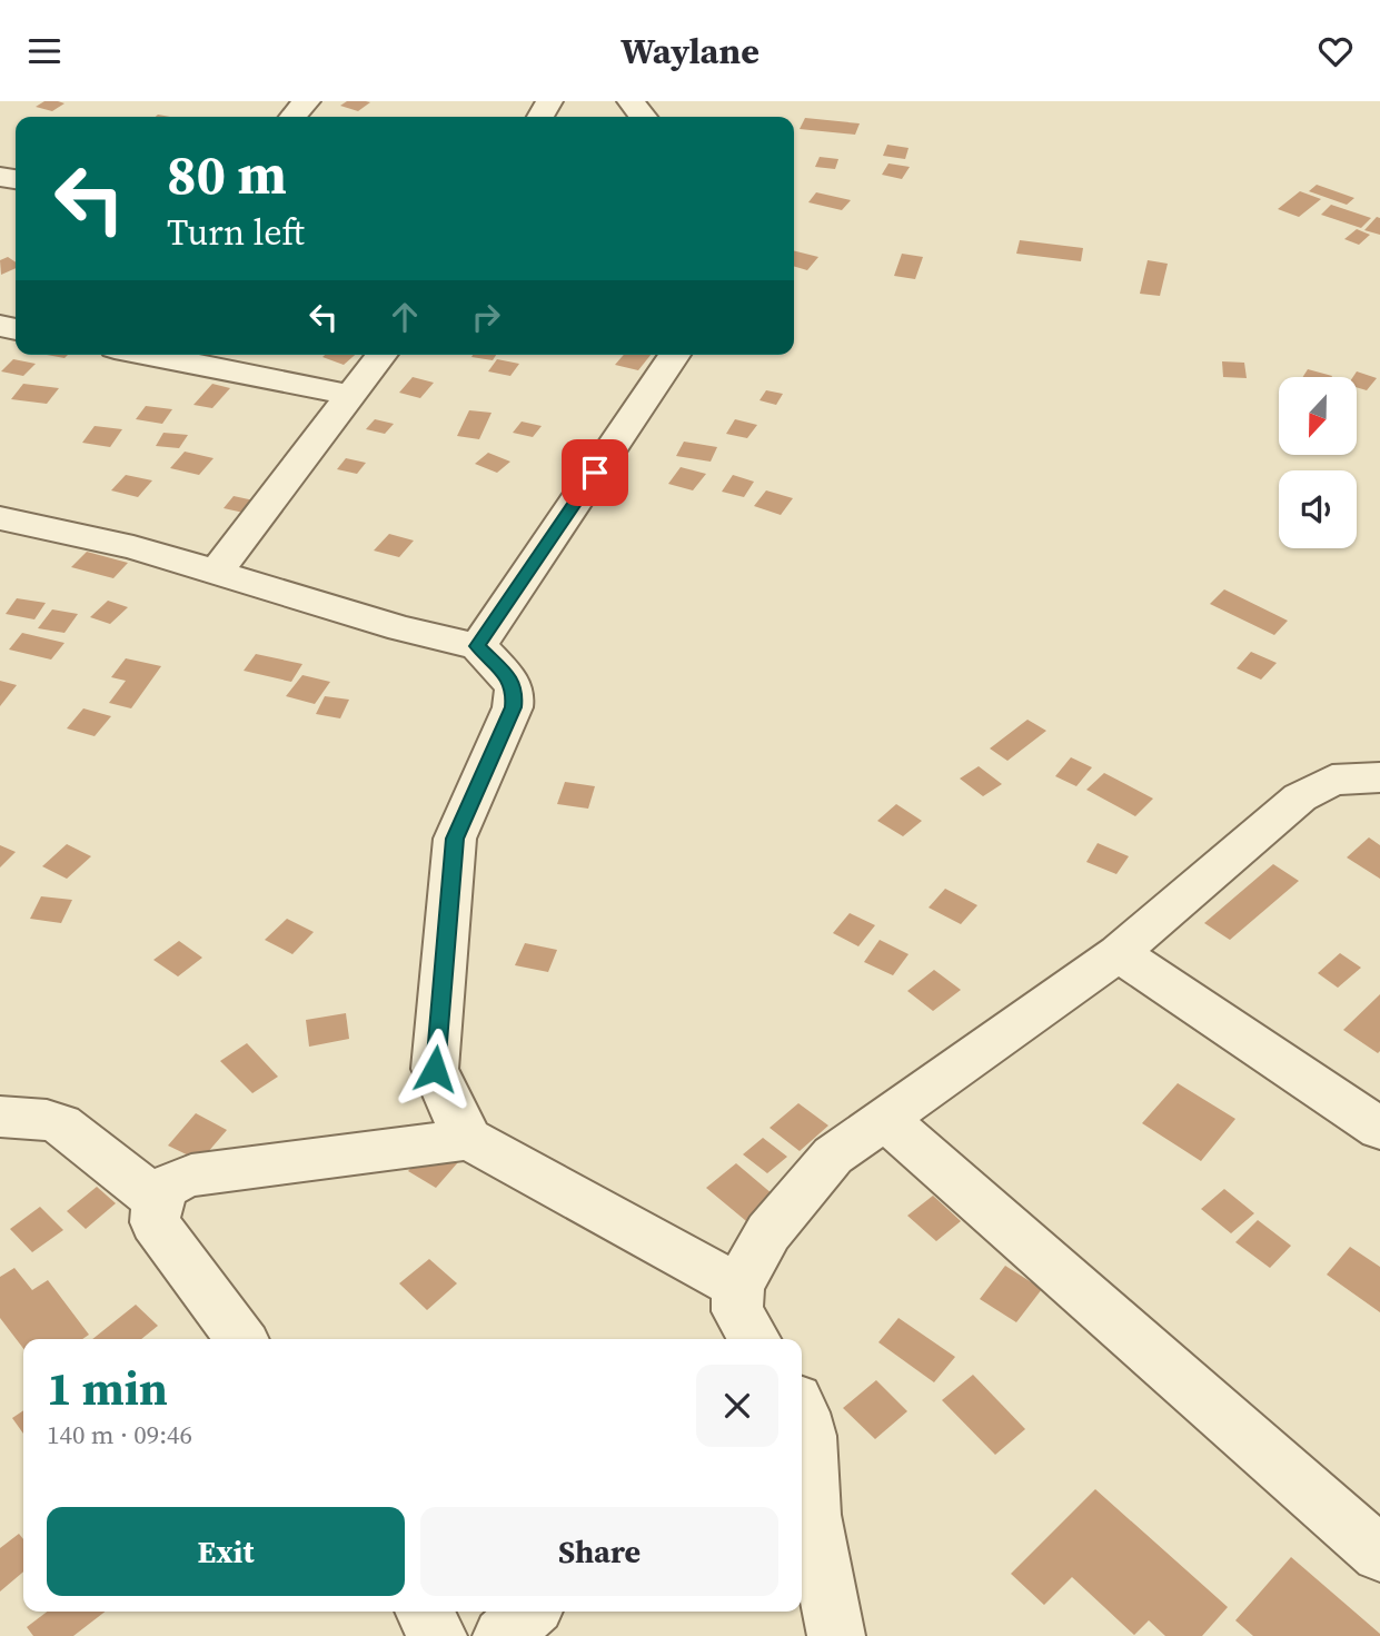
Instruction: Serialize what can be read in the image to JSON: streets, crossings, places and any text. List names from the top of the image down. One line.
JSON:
{"north":"bottom","page":{"header":"Waylane","turn":["80 m","Turn left"],"heading":["1 min","140 m · 09:46"],"buttons":["Exit","Share"]}}
